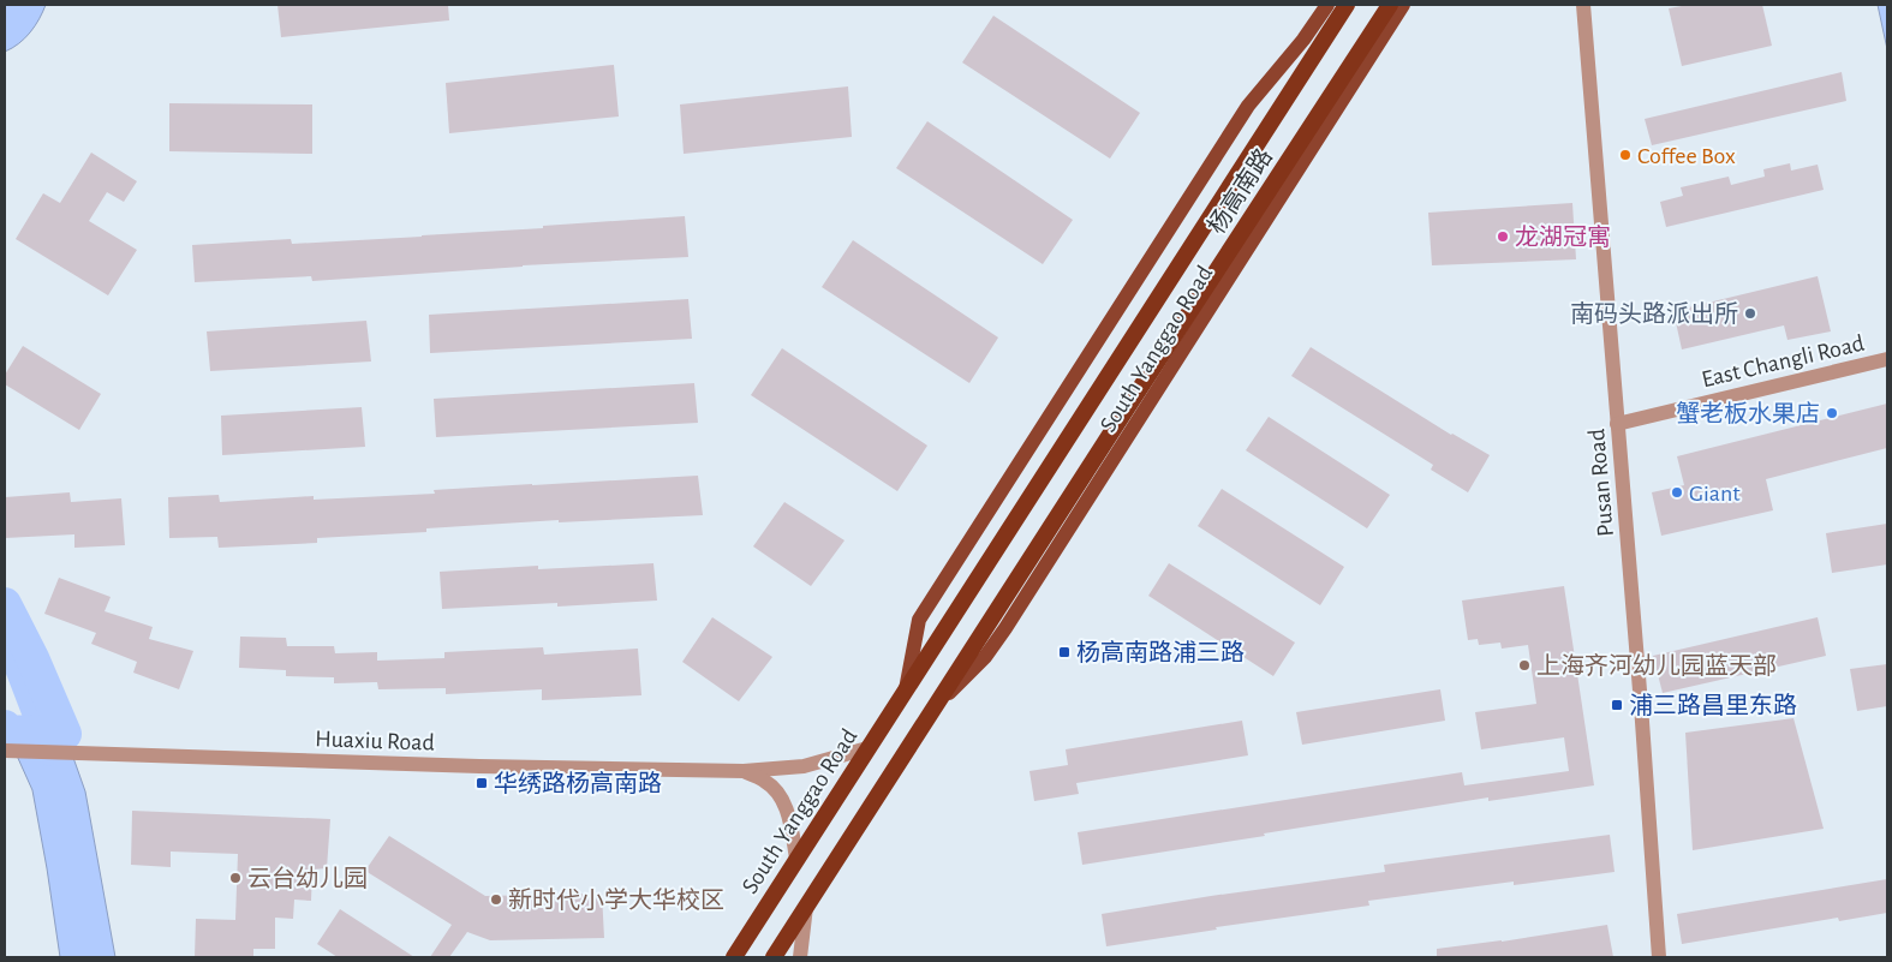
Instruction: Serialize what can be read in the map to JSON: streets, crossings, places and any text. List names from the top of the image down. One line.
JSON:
{"streets":{"highway":["杨高南路","South Yanggao Road"],"street":["East Changli Road","Pusan Road","Huaxiu Road"]},"crossings":[["杨高南路","South Yanggao Road"],["South Yanggao Road","Huaxiu Road"],["East Changli Road","Pusan Road"]],"places":{"other":["Coffee Box","龙湖冠寓","南码头路派出所","蟹老板水果店","Giant","上海齐河幼儿园蓝天部","云台幼儿园","新时代小学大华校区"],"transit":["杨高南路浦三路","浦三路昌里东路","华绣路杨高南路"]}}
